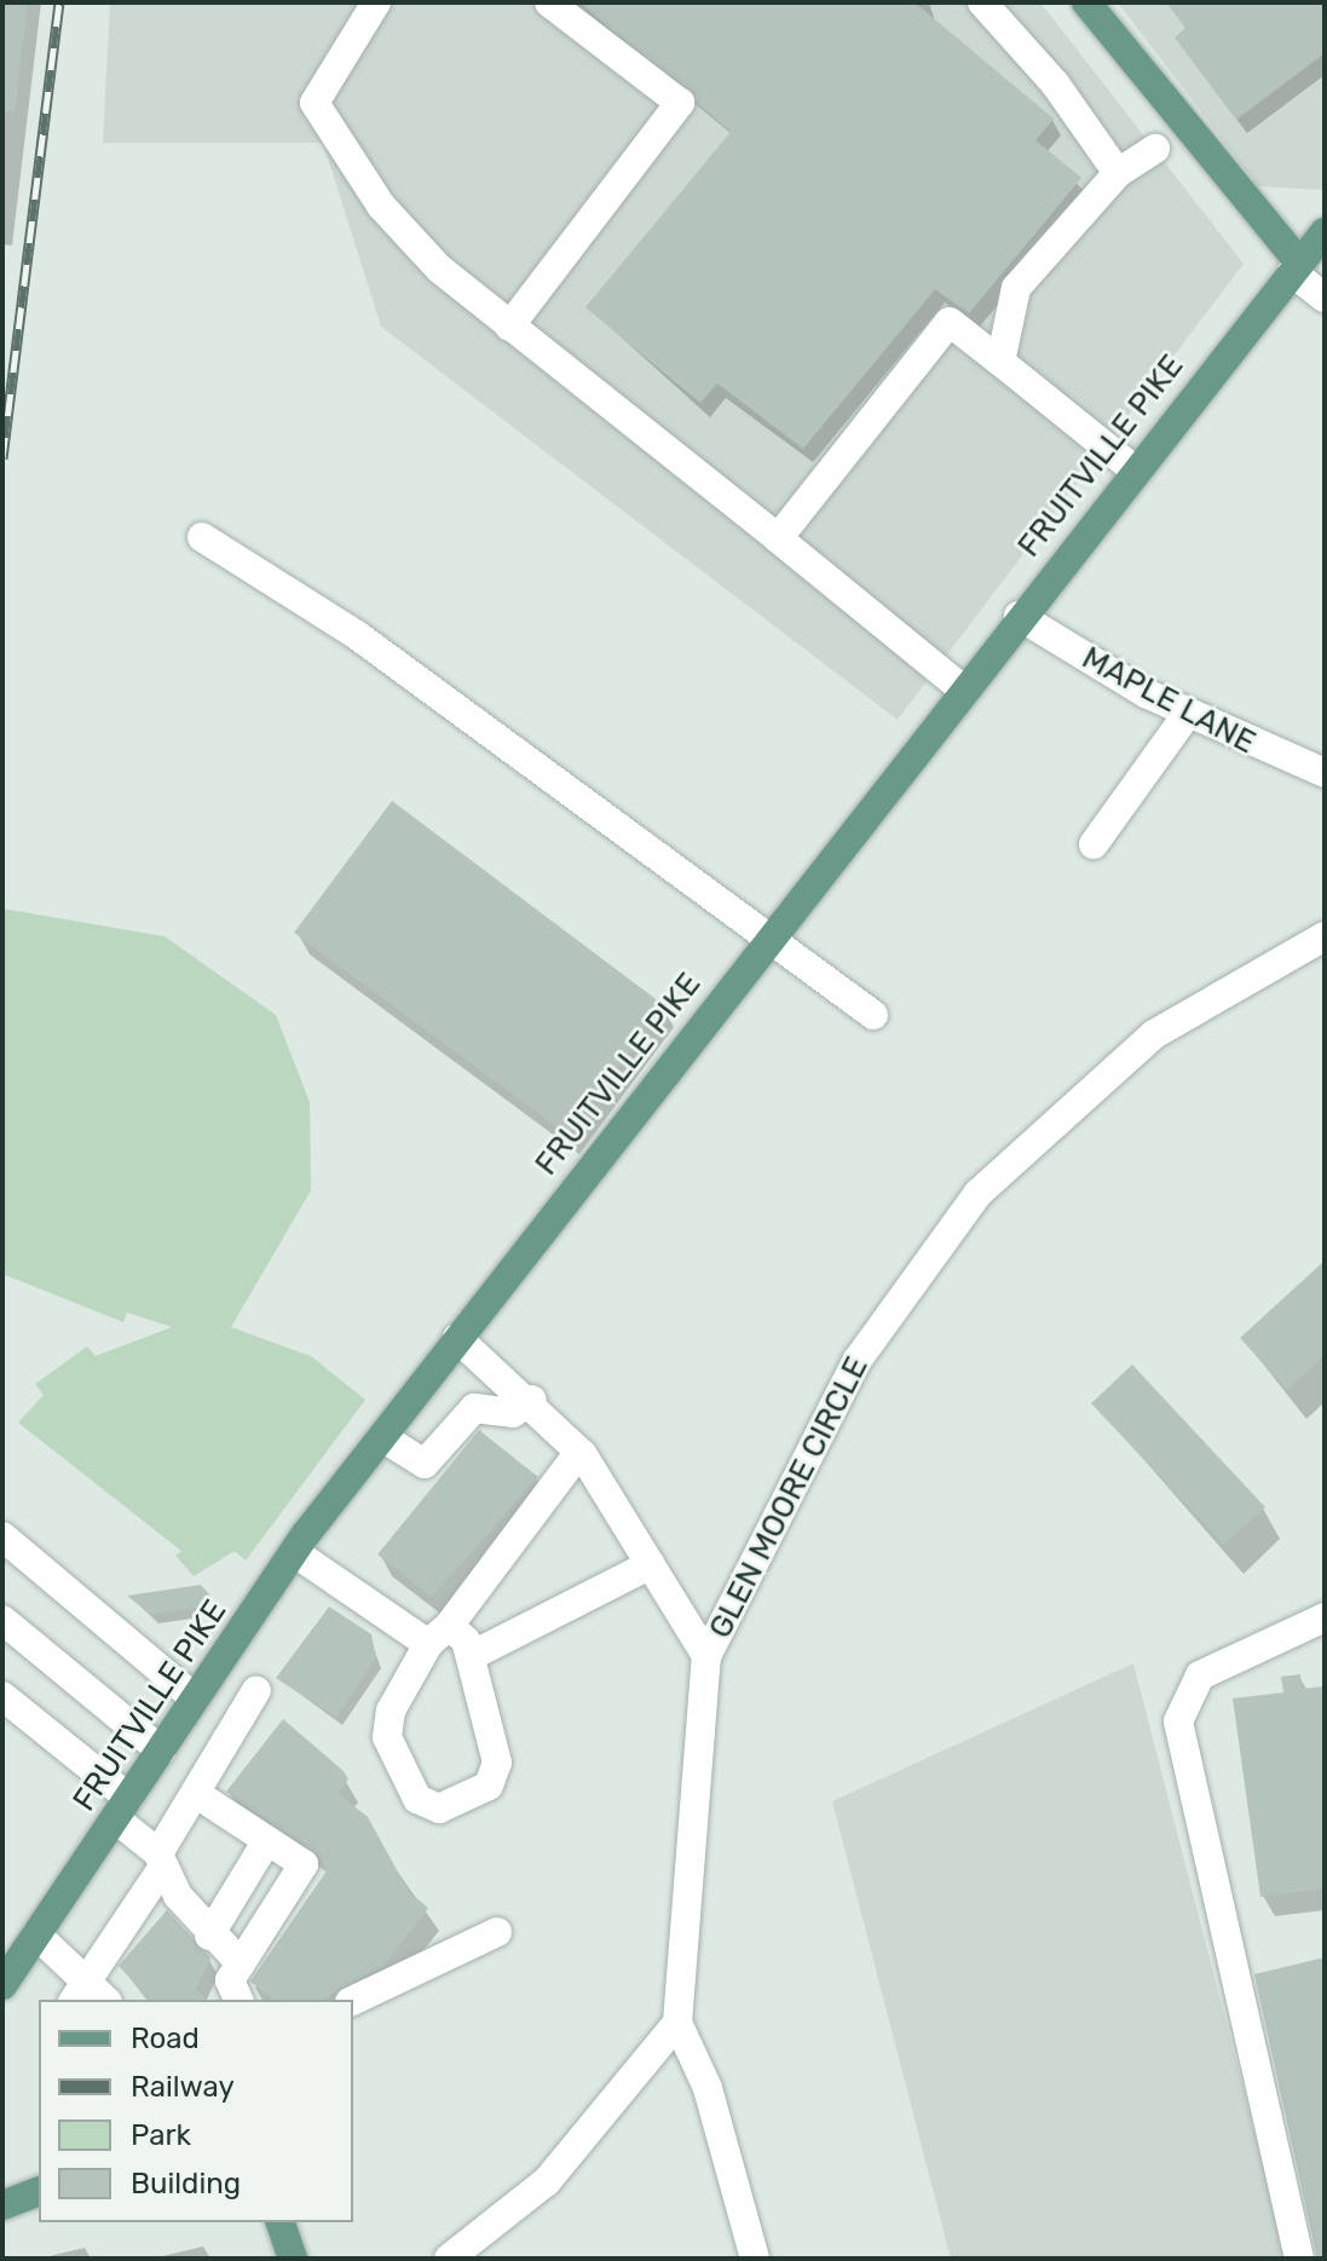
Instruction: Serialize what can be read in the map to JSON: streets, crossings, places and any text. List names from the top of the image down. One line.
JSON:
{"streets":{"main road":["FRUITVILLE PIKE"],"street":["MAPLE LANE","GLEN MOORE CIRCLE"]},"crossings":[["FRUITVILLE PIKE","MAPLE LANE"]],"legend":["Road","Railway","Park","Building"]}
